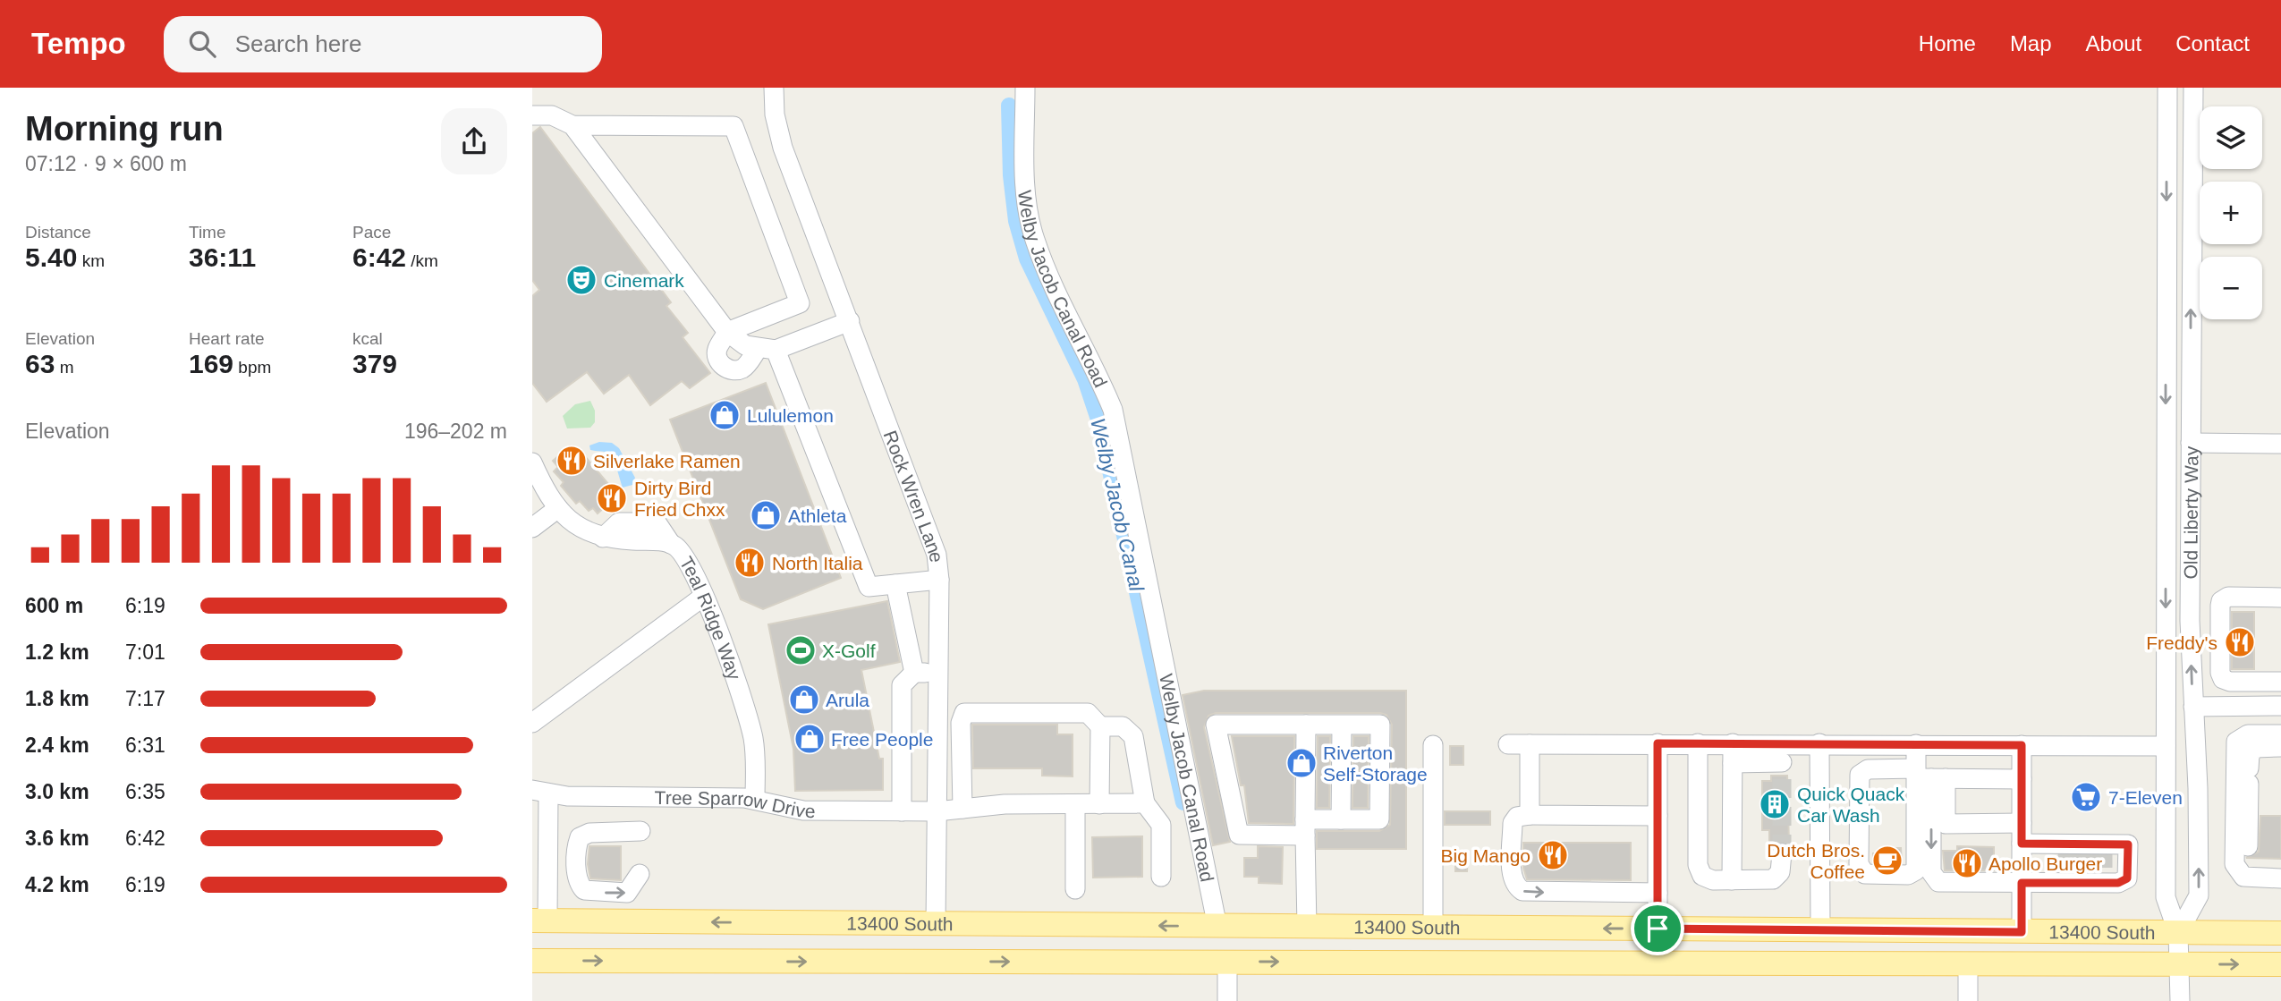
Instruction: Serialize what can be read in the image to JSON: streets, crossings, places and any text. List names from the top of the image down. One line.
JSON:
{"streets":{"main road":["13400 South"],"street":["Welby Jacob Canal Road","Rock Wren Lane","Old Liberty Way","Teal Ridge Way","Tree Sparrow Drive"]},"crossings":[["Welby Jacob Canal Road","13400 South"],["Rock Wren Lane","Tree Sparrow Drive"],["Rock Wren Lane","13400 South"],["Old Liberty Way","13400 South"],["Teal Ridge Way","Tree Sparrow Drive"]],"water":["Welby Jacob Canal"],"places":{"theatre":["Cinemark"],"shop":["Lululemon","Athleta","Arula","Free People","Riverton Self-Storage"],"restaurant":["Silverlake Ramen","Dirty Bird Fried Chxx","North Italia","Freddy's","Big Mango","Apollo Burger"],"sports":["X-Golf"],"supermarket":["7-Eleven"],"building":["Quick Quack Car Wash"],"cafe":["Dutch Bros. Coffee"]},"page":{"header":"Tempo","search":"Search here","nav":["Home","Map","About","Contact"],"heading":["Morning run","07:12 · 9 × 600 m"],"map_buttons":["+","−"],"stats":[["Distance","5.40 km"],["Time","36:11"],["Pace","6:42 /km"],["Elevation","63 m"],["Heart rate","169 bpm"],["kcal","379"]],"chart":["Elevation","196–202 m"],"list":[{"name":"600 m","note":"6:19"},{"name":"1.2 km","note":"7:01"},{"name":"1.8 km","note":"7:17"},{"name":"2.4 km","note":"6:31"},{"name":"3.0 km","note":"6:35"},{"name":"3.6 km","note":"6:42"},{"name":"4.2 km","note":"6:19"}]}}
